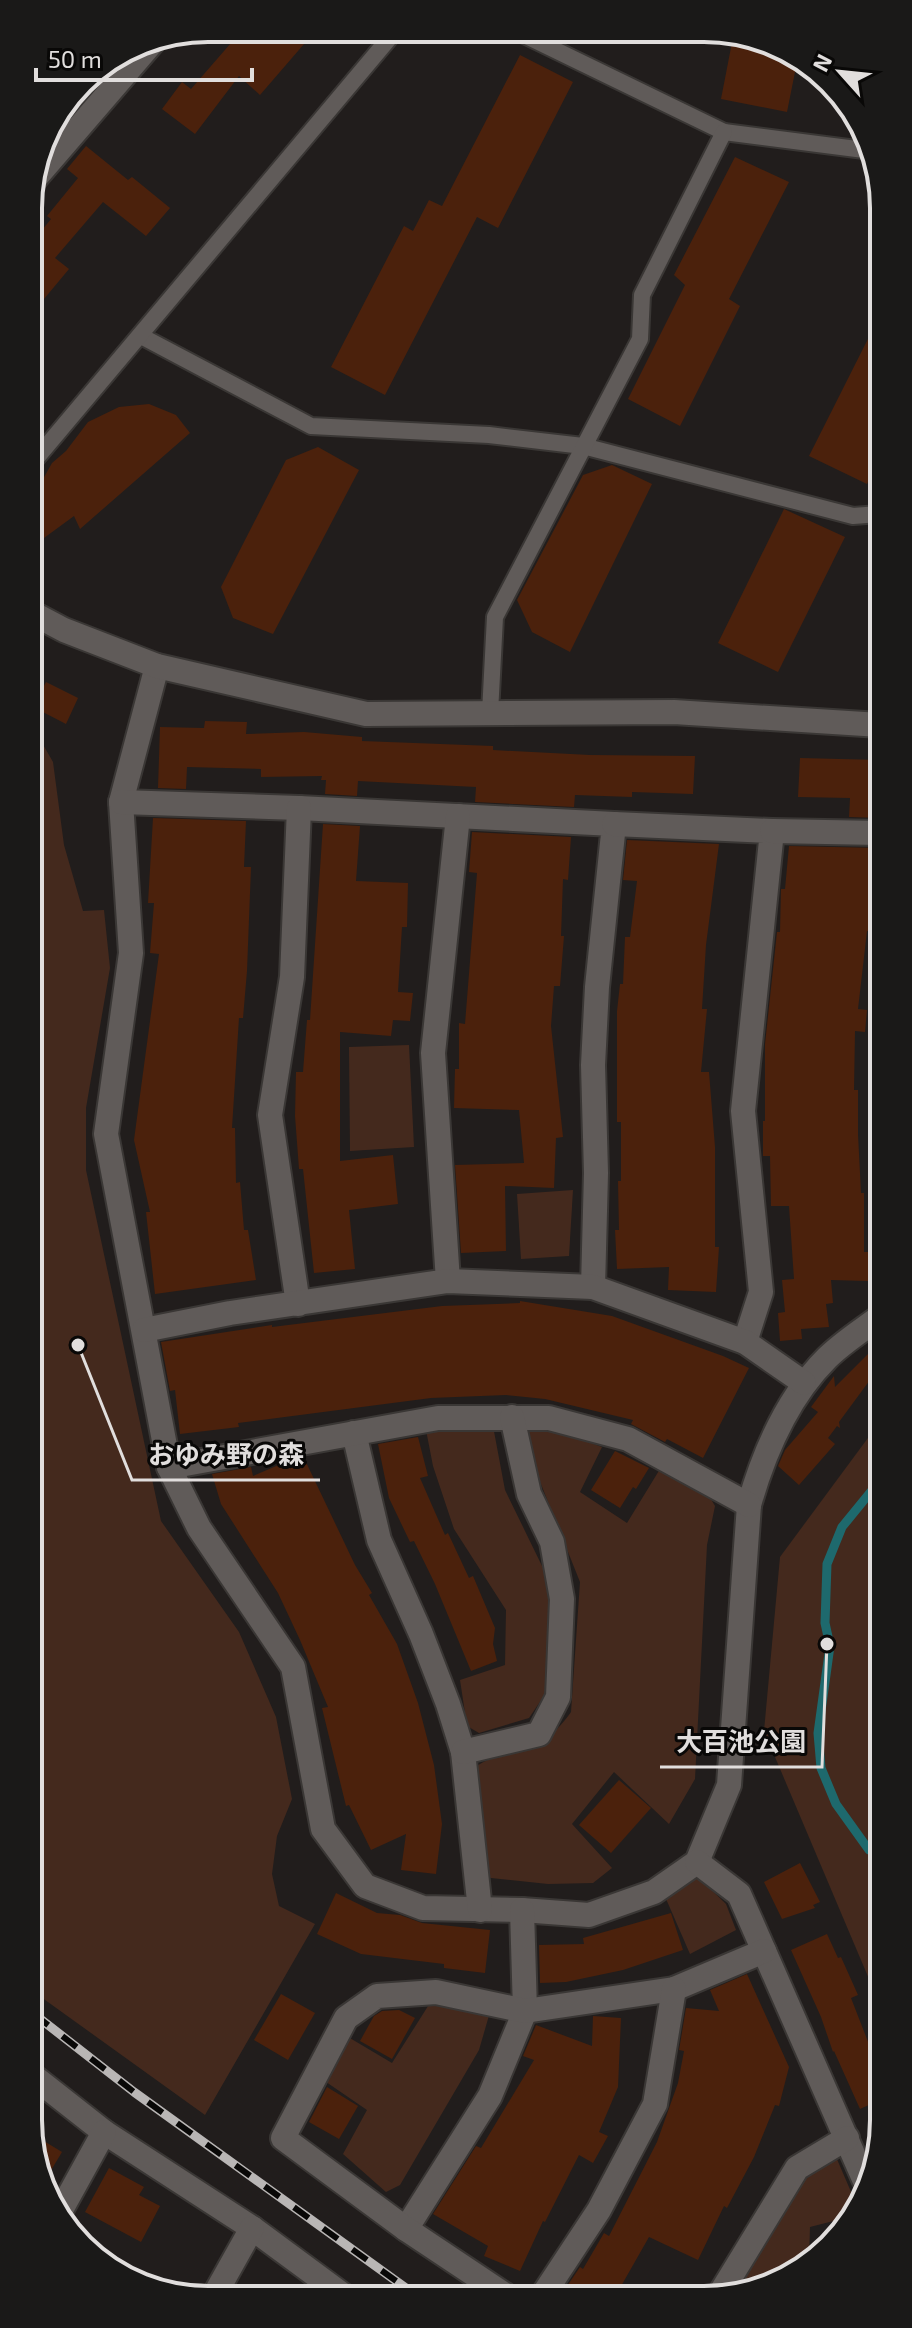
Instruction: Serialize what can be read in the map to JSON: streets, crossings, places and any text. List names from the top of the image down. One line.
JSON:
{"places":["おゆみ野の森","大百池公園"],"scale_bar":"50 m","north":"top left"}
